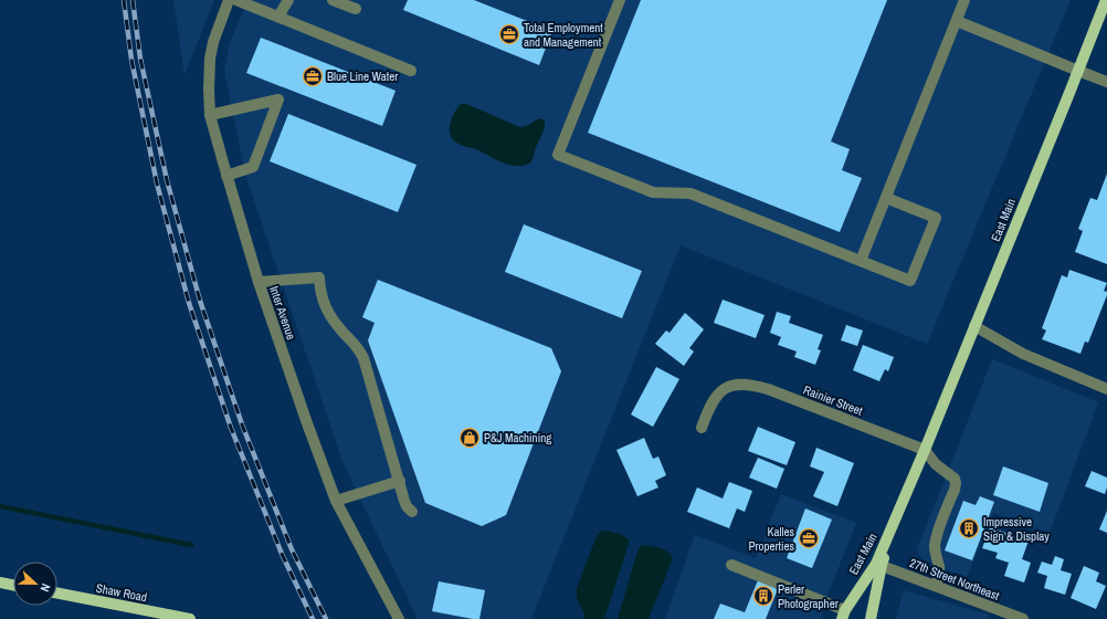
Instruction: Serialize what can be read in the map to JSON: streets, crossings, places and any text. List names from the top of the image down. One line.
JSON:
{"streets":{"main road":["East Main","Shaw Road"],"street":["Inter Avenue","Rainier Street","27th Street Northeast"]},"crossings":[["East Main","Rainier Street"],["East Main","27th Street Northeast"]],"places":{"office":["Total Employment and Management","Blue Line Water","Kalles Properties"],"shop":["P&J Machining"],"building":["Impressive Sign & Display","Perler Photographer"]},"north":"right"}
